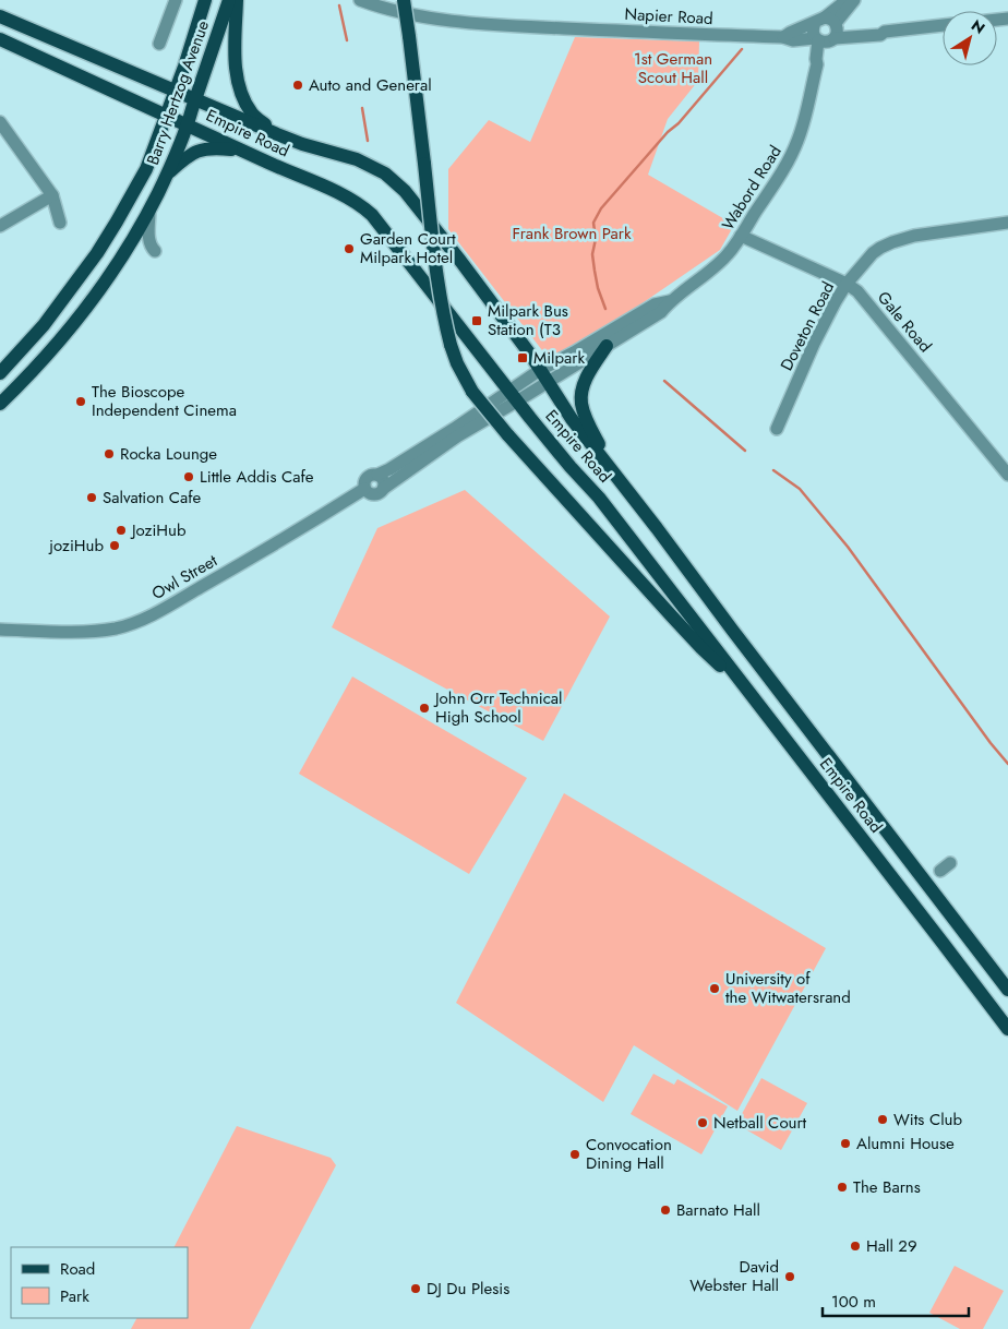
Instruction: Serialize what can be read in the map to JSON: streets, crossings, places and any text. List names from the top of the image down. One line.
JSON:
{"streets":{"main road":["Barry Hertzog Avenue","Empire Road"],"street":["Napier Road","Wabord Road","Gale Road","Doveton Road","Owl Street"]},"crossings":[["Napier Road","Wabord Road"],["Barry Hertzog Avenue","Empire Road"],["Empire Road","Wabord Road"],["Wabord Road","Gale Road"],["Gale Road","Doveton Road"]],"parks":["1st German Scout Hall","Frank Brown Park"],"places":{"other":["Auto and General","Garden Court Milpark Hotel","The Bioscope Independent Cinema","Rocka Lounge","Little Addis Cafe","Salvation Cafe","JoziHub","joziHub","John Orr Technical High School","University of the Witwatersrand","Wits Club","Netball Court","Alumni House","Convocation Dining Hall","The Barns","Barnato Hall","Hall 29","David Webster Hall","DJ Du Plesis"],"transit":["Milpark Bus Station (T3","Milpark"]},"legend":["Road","Park"],"scale_bar":"100 m","north":"top right"}
